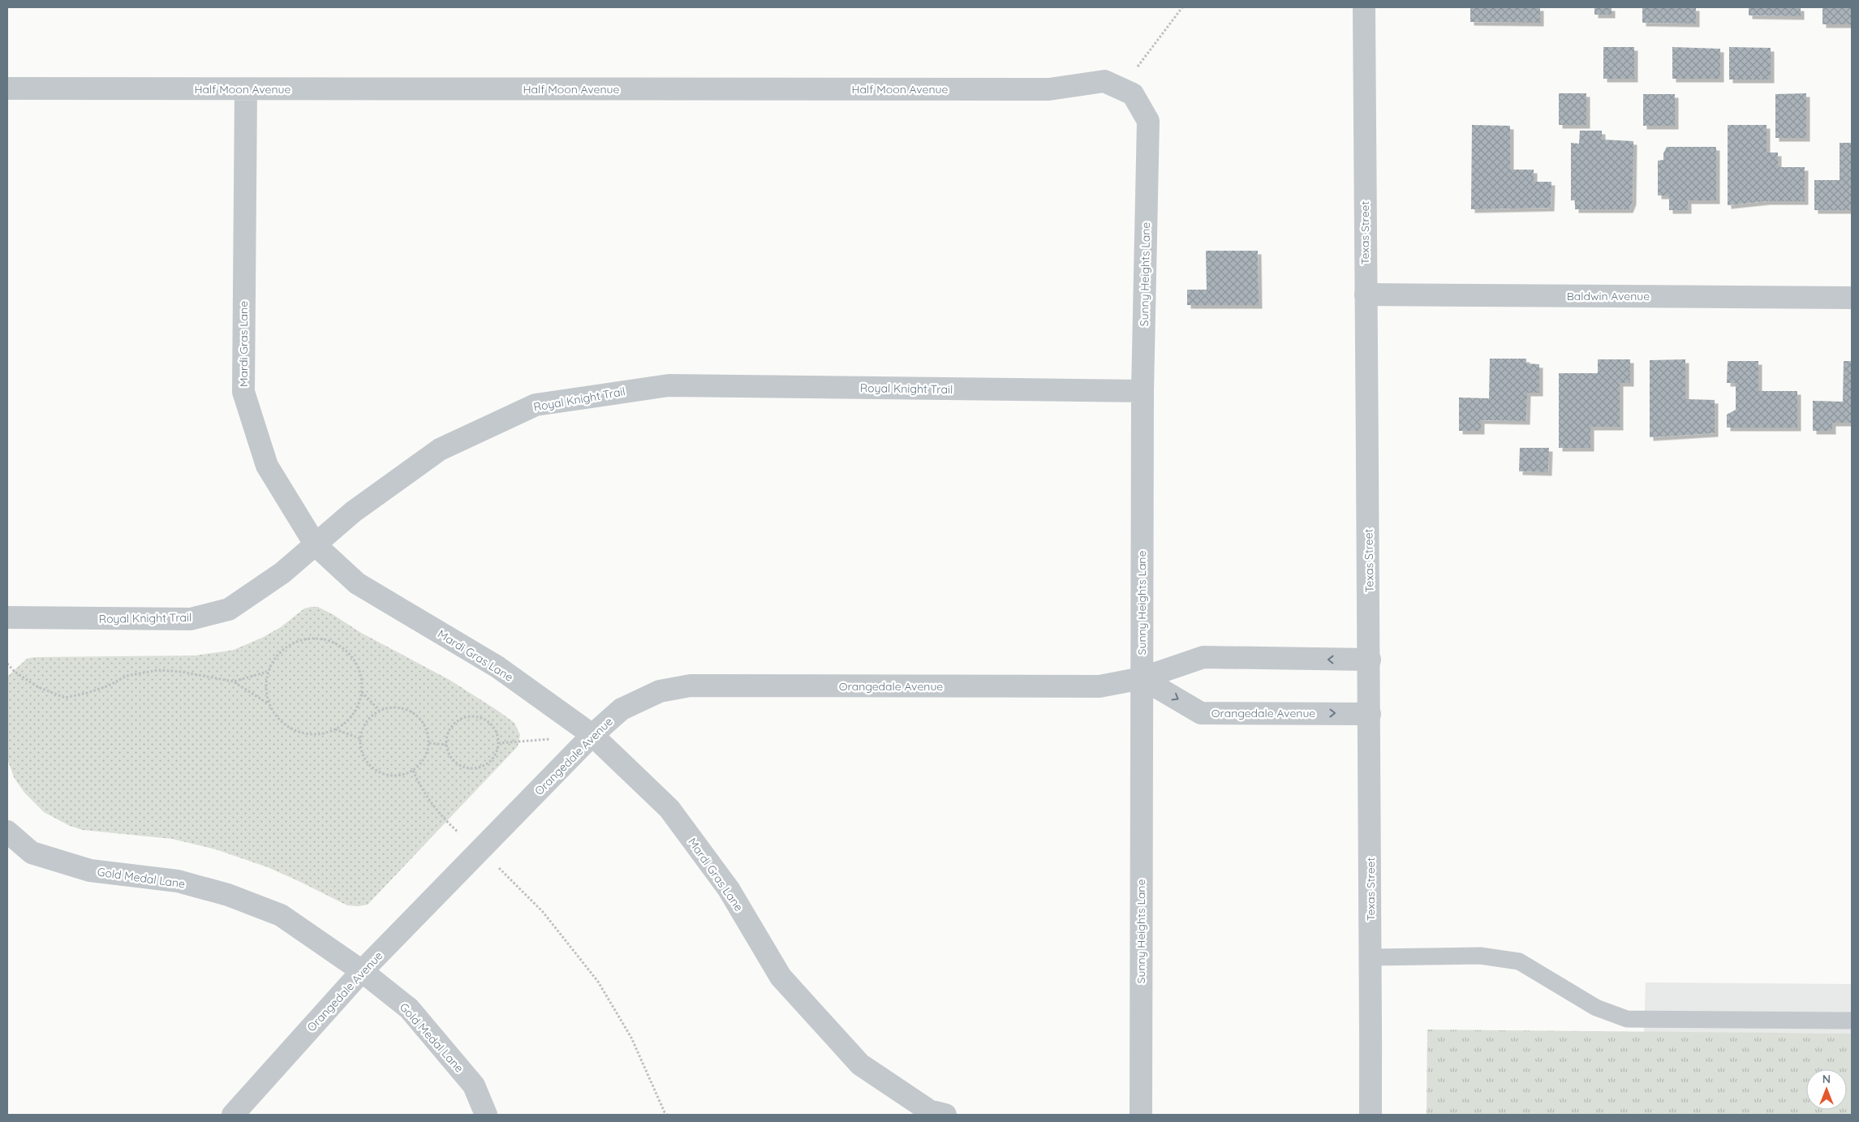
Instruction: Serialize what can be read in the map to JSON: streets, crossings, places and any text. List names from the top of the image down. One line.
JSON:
{"streets":{"street":["Half Moon Avenue","Texas Street","Sunny Heights Lane","Baldwin Avenue","Mardi Gras Lane","Royal Knight Trail","Orangedale Avenue","Gold Medal Lane"]},"crossings":[["Half Moon Avenue","Sunny Heights Lane"],["Half Moon Avenue","Mardi Gras Lane"],["Texas Street","Baldwin Avenue"],["Texas Street","Orangedale Avenue"],["Sunny Heights Lane","Royal Knight Trail"],["Sunny Heights Lane","Orangedale Avenue"],["Mardi Gras Lane","Royal Knight Trail"],["Mardi Gras Lane","Orangedale Avenue"],["Orangedale Avenue","Gold Medal Lane"]],"north":"top"}
